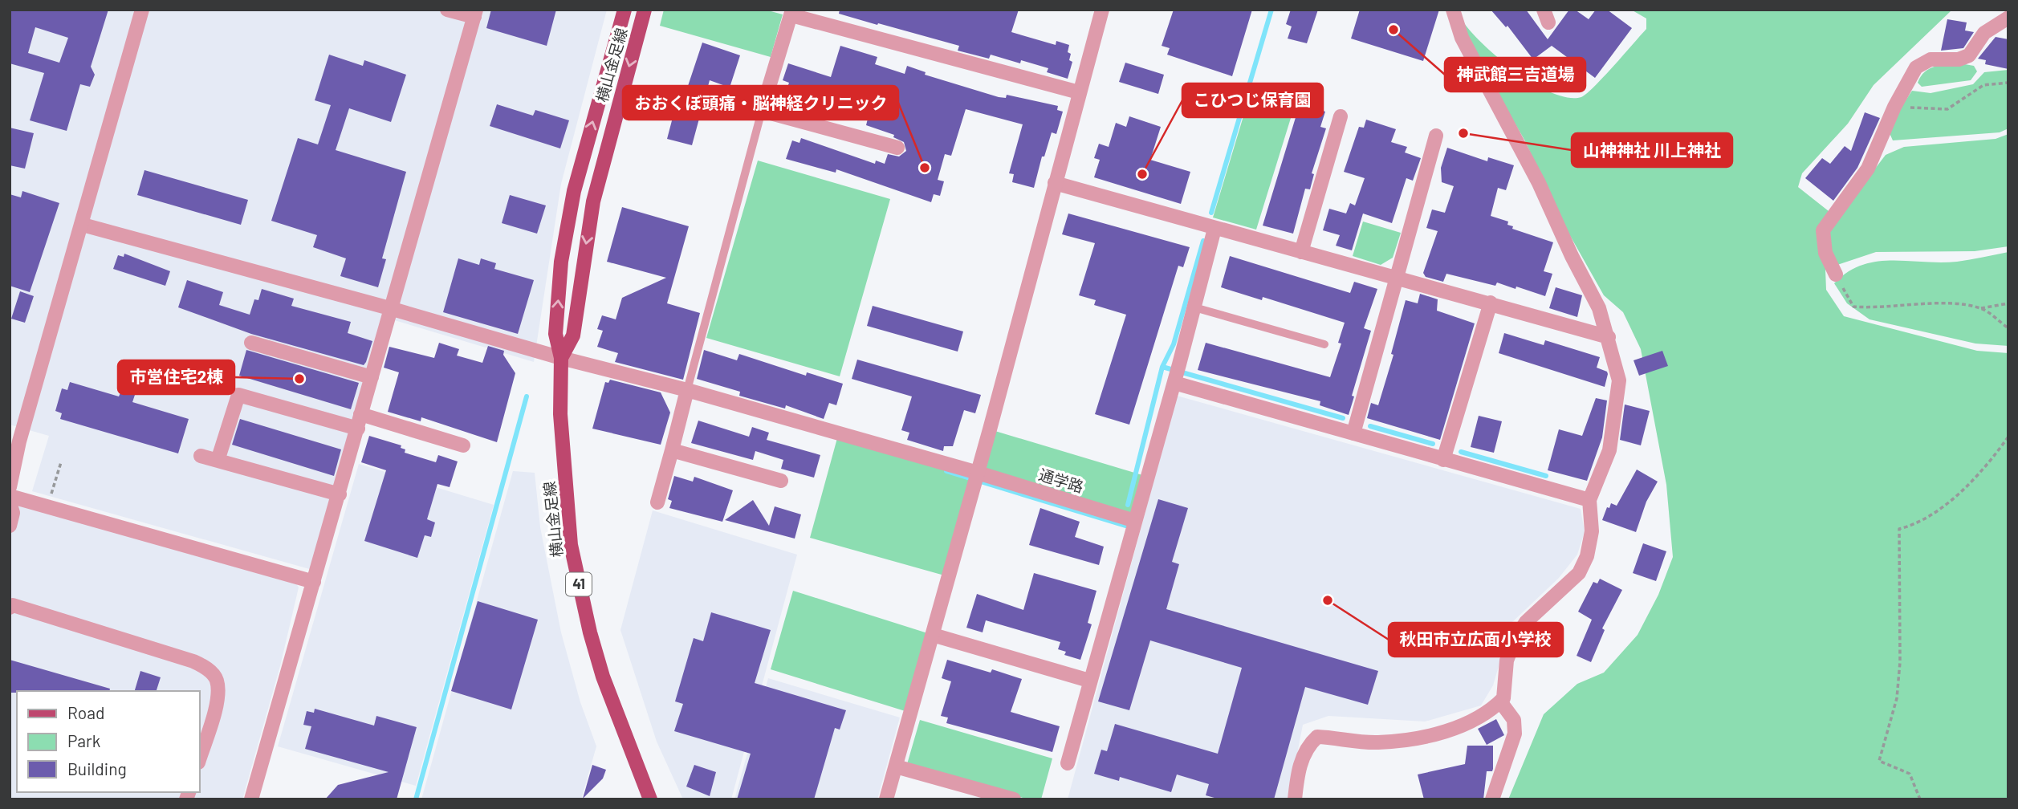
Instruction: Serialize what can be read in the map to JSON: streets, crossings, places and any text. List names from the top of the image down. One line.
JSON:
{"streets":{"main road":["横山金足線","41"],"street":["通学路"]},"crossings":[["横山金足線","通学路"]],"places":["神武館三吉道場","山神神社 川上神社","おおくぼ頭痛・脳神経クリニック","こひつじ保育園","市営住宅2棟","秋田市立広面小学校"],"legend":["Road","Park","Building"]}
